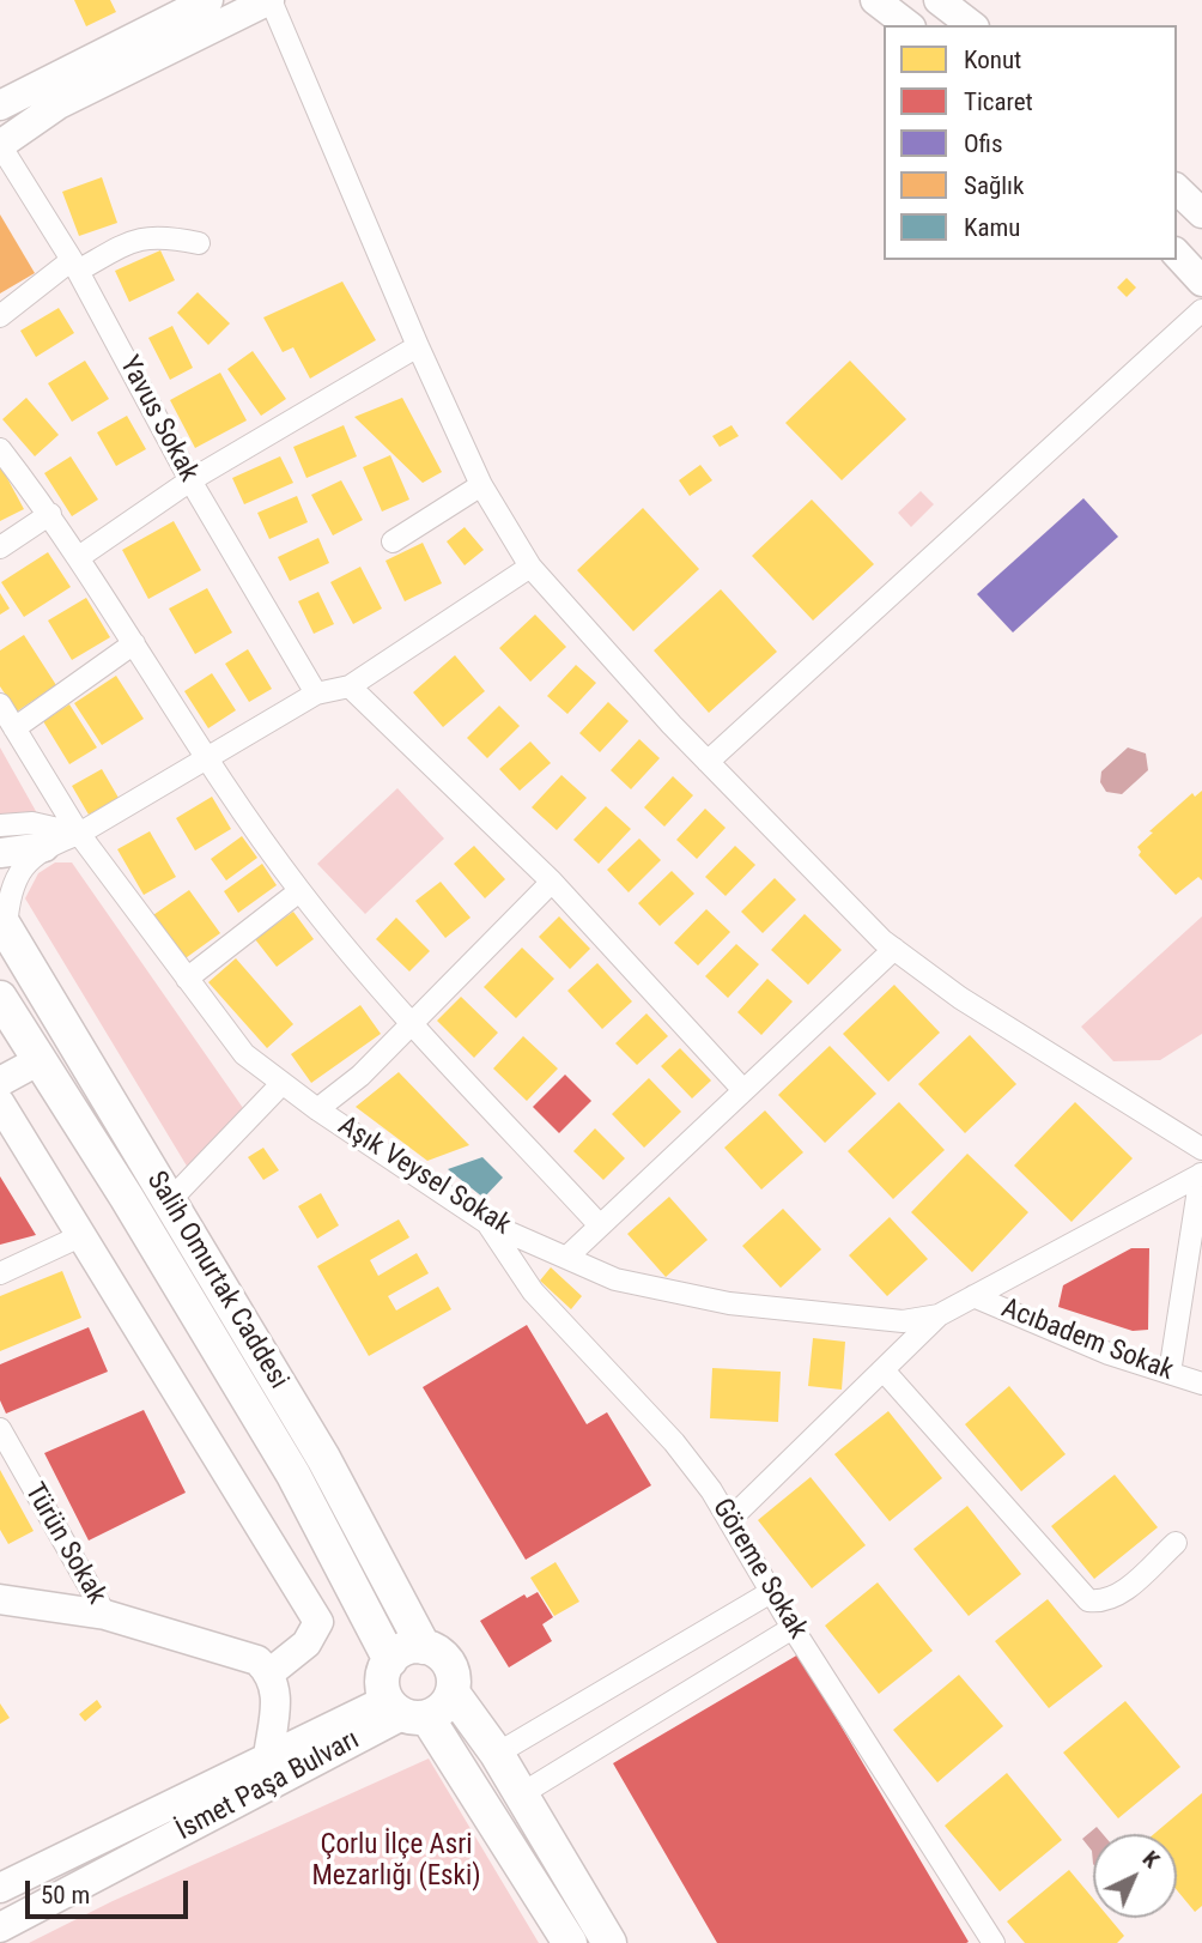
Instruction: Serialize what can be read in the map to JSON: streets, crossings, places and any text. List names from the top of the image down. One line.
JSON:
{"streets":{"main road":["Salih Omurtak Caddesi"],"street":["Yavus Sokak","Aşık Veysel Sokak","Acıbadem Sokak","Türün Sokak","Göreme Sokak","İsmet Paşa Bulvarı"]},"crossings":[["Aşık Veysel Sokak","Acıbadem Sokak"],["Aşık Veysel Sokak","Göreme Sokak"],["Salih Omurtak Caddesi","İsmet Paşa Bulvarı"]],"parks":["Çorlu İlçe Asri Mezarlığı (Eski)"],"legend":["Konut","Ticaret","Ofis","Sağlık","Kamu"],"scale_bar":"50 m","north":"top right"}
